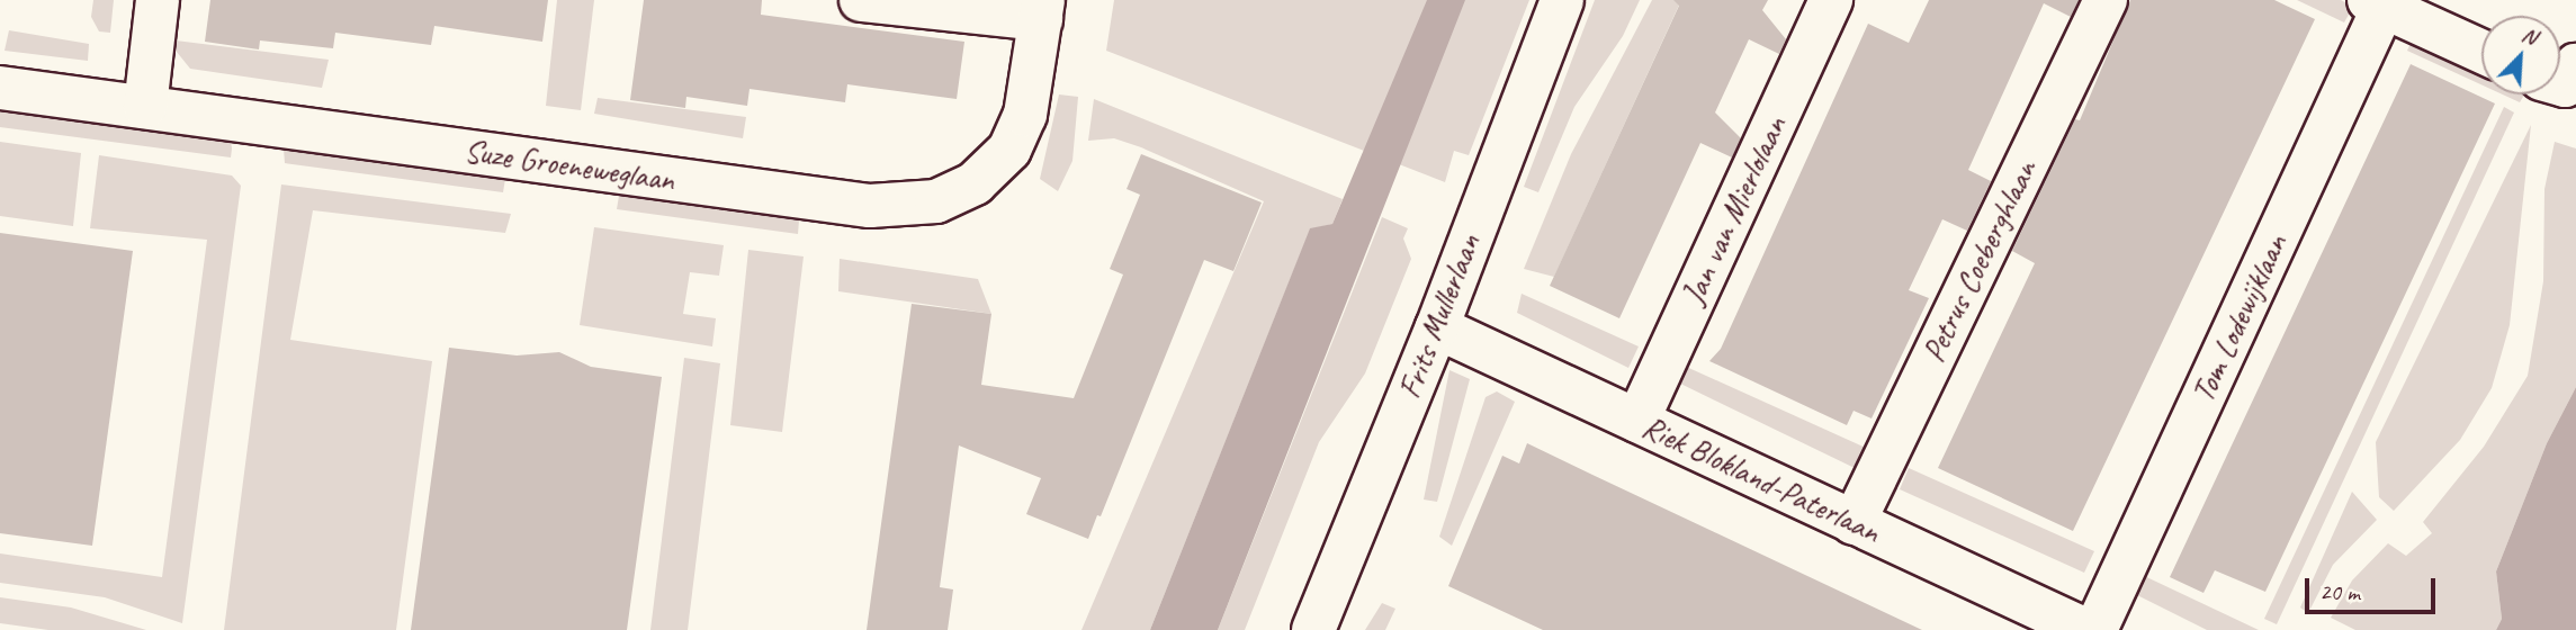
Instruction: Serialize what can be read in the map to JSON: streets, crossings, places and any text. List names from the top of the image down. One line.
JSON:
{"streets":{"street":["Suze Groeneweglaan","Jan van Mierlolaan","Petrus Coeberghlaan","Frits Mullerlaan","Tom Lodewijklaan","Riek Blokland-Paterlaan"]},"crossings":[["Jan van Mierlolaan","Riek Blokland-Paterlaan"],["Petrus Coeberghlaan","Riek Blokland-Paterlaan"],["Frits Mullerlaan","Riek Blokland-Paterlaan"]],"scale_bar":"20 m","north":"top right"}
